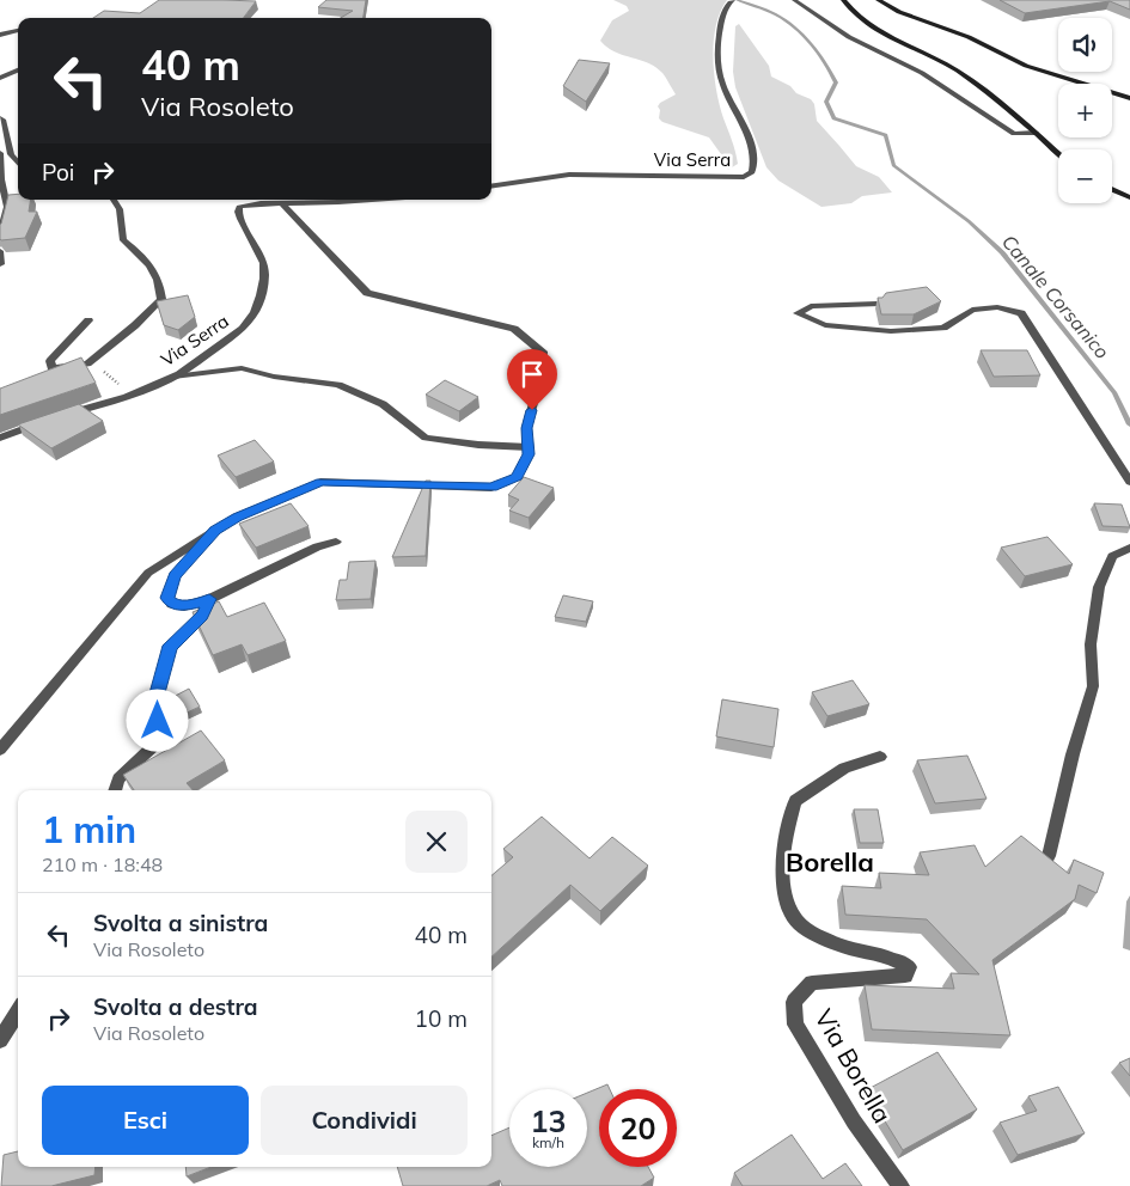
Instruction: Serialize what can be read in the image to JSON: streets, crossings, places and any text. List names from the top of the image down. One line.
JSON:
{"streets":{"street":["Via Serra","Via Borella"]},"districts":["Borella"],"water":["Canale Corsanico"],"page":{"map_buttons":["+","−"],"turn":["40 m","Via Rosoleto"],"then":"Poi","heading":["1 min","210 m · 18:48"],"list":[{"name":"Svolta a sinistra","note":"Via Rosoleto","value":"40 m"},{"name":"Svolta a destra","note":"Via Rosoleto","value":"10 m"}],"buttons":["Esci","Condividi"],"speed":"13 km/h","limit":"20"}}
